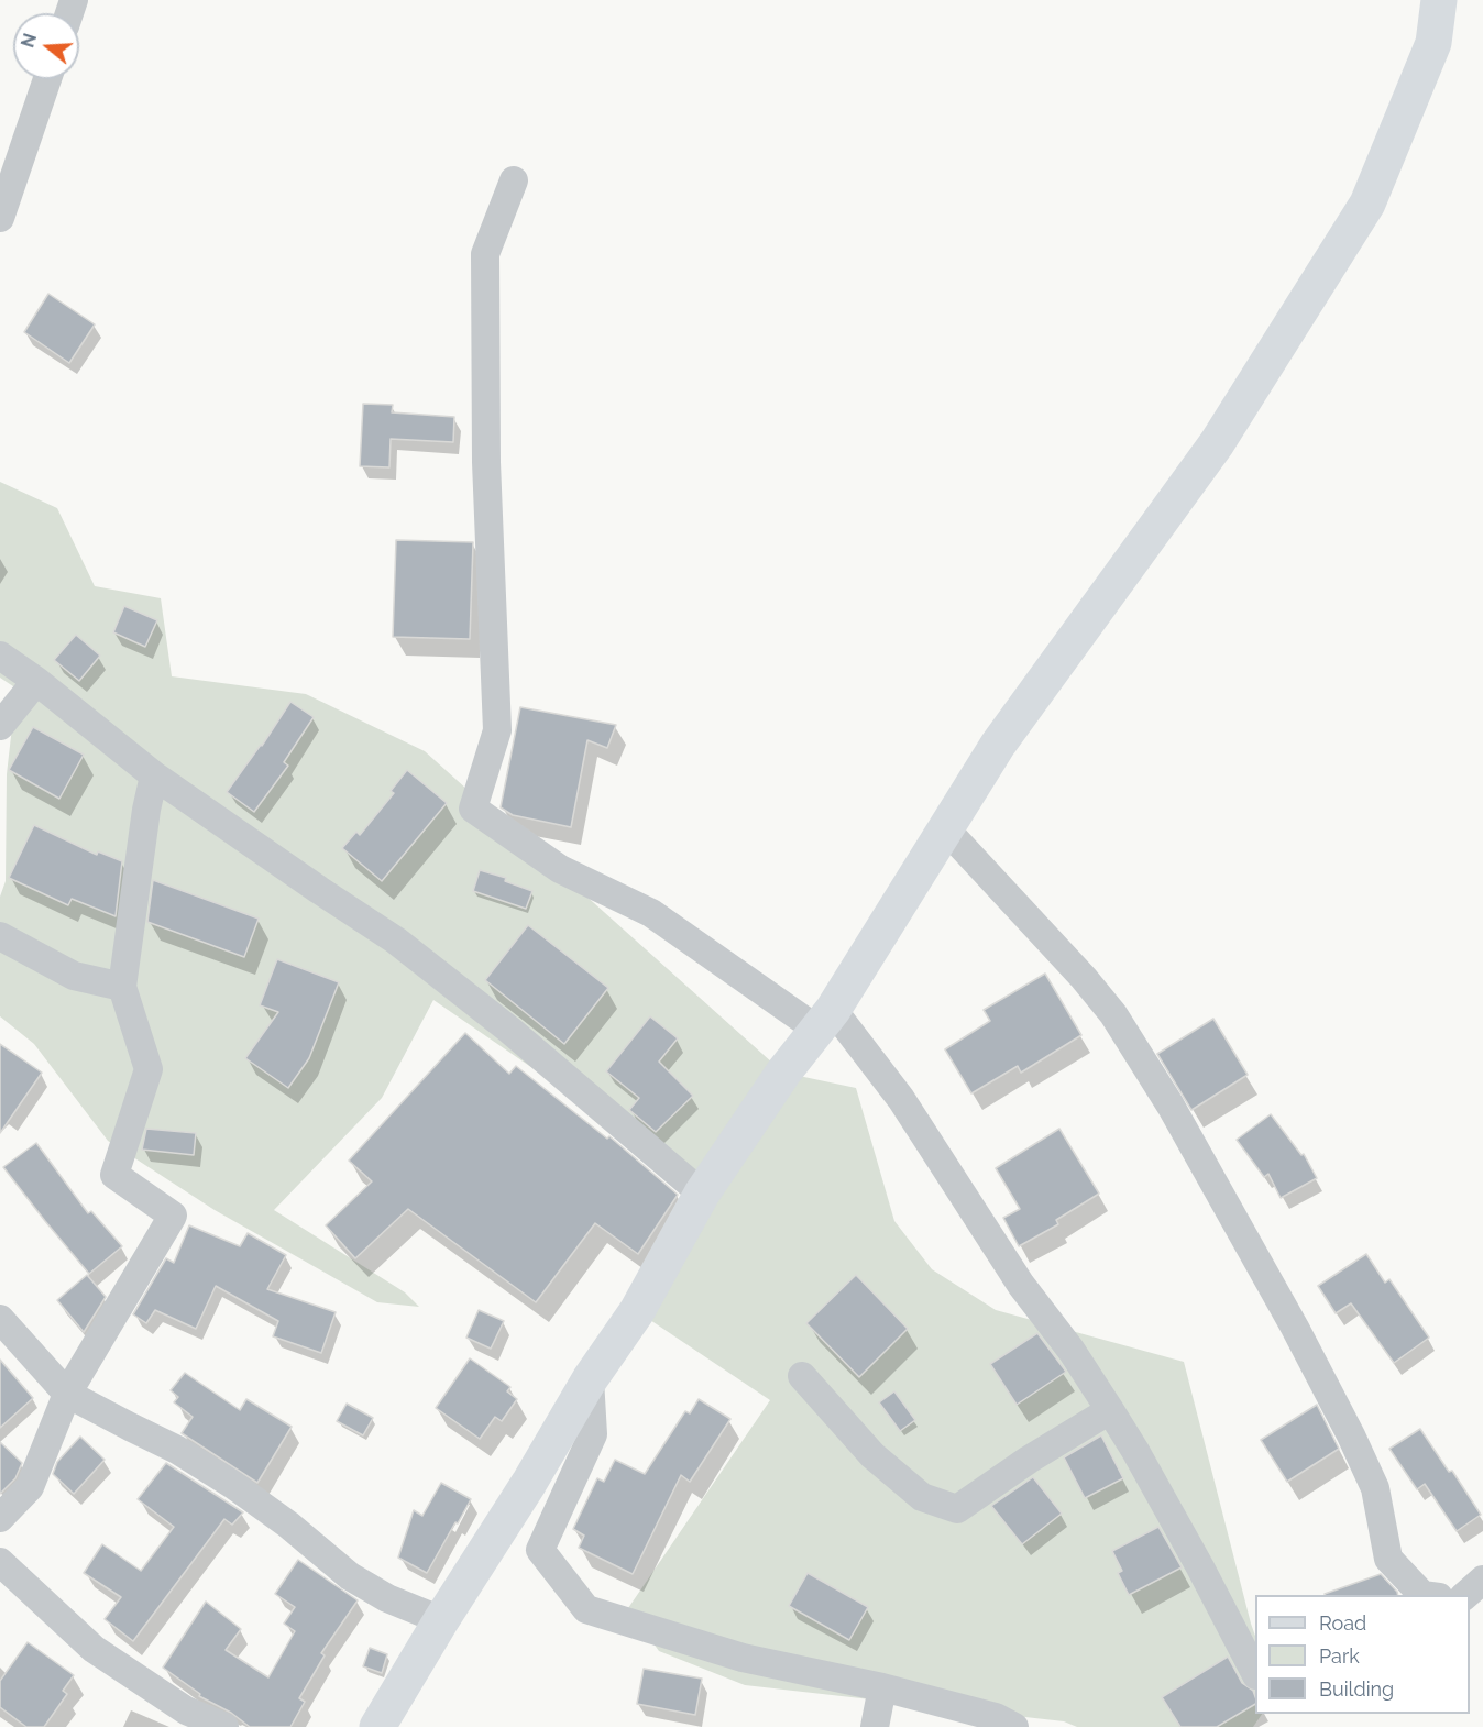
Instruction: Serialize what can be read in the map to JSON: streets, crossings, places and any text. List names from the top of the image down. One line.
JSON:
{"legend":["Road","Park","Building"],"north":"left"}
